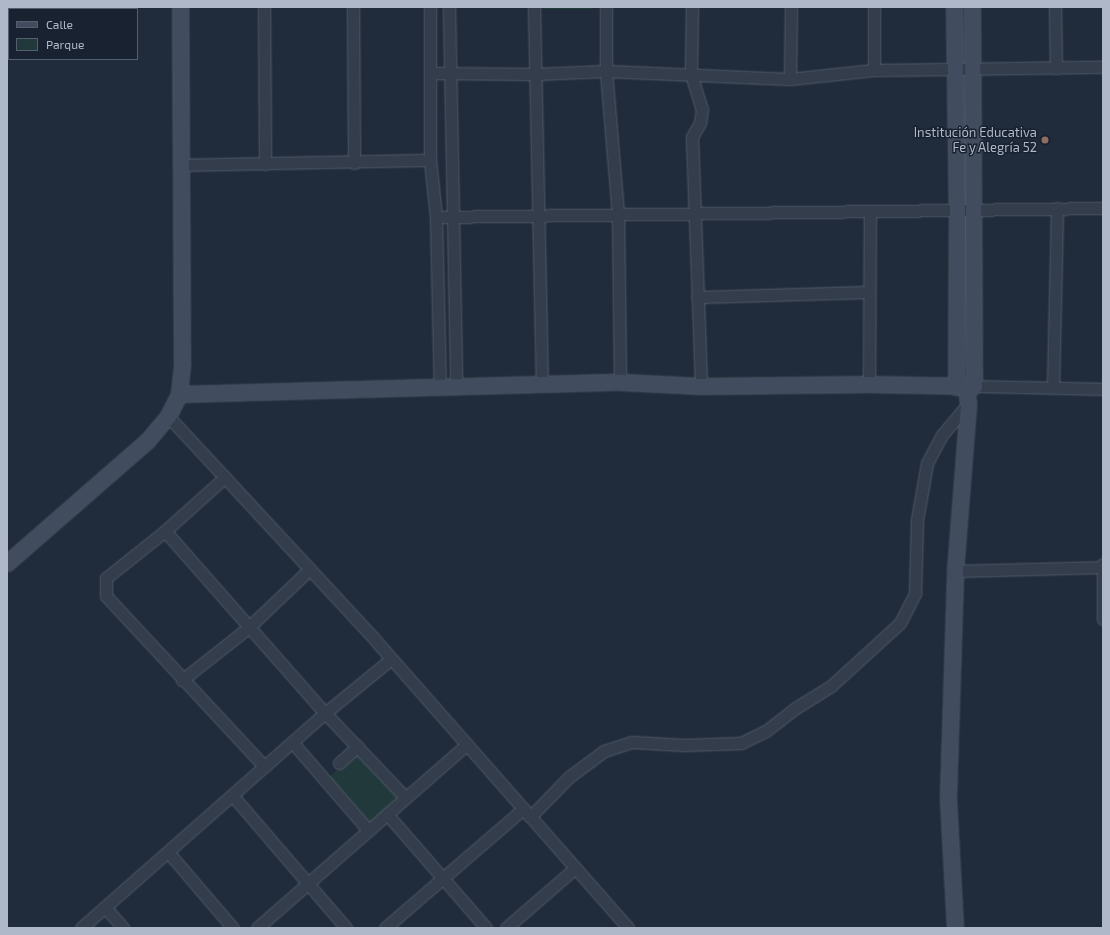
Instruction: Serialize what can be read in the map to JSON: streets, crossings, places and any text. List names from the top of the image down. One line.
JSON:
{"places":["Institución Educativa Fe y Alegría 52"],"legend":["Calle","Parque"]}
